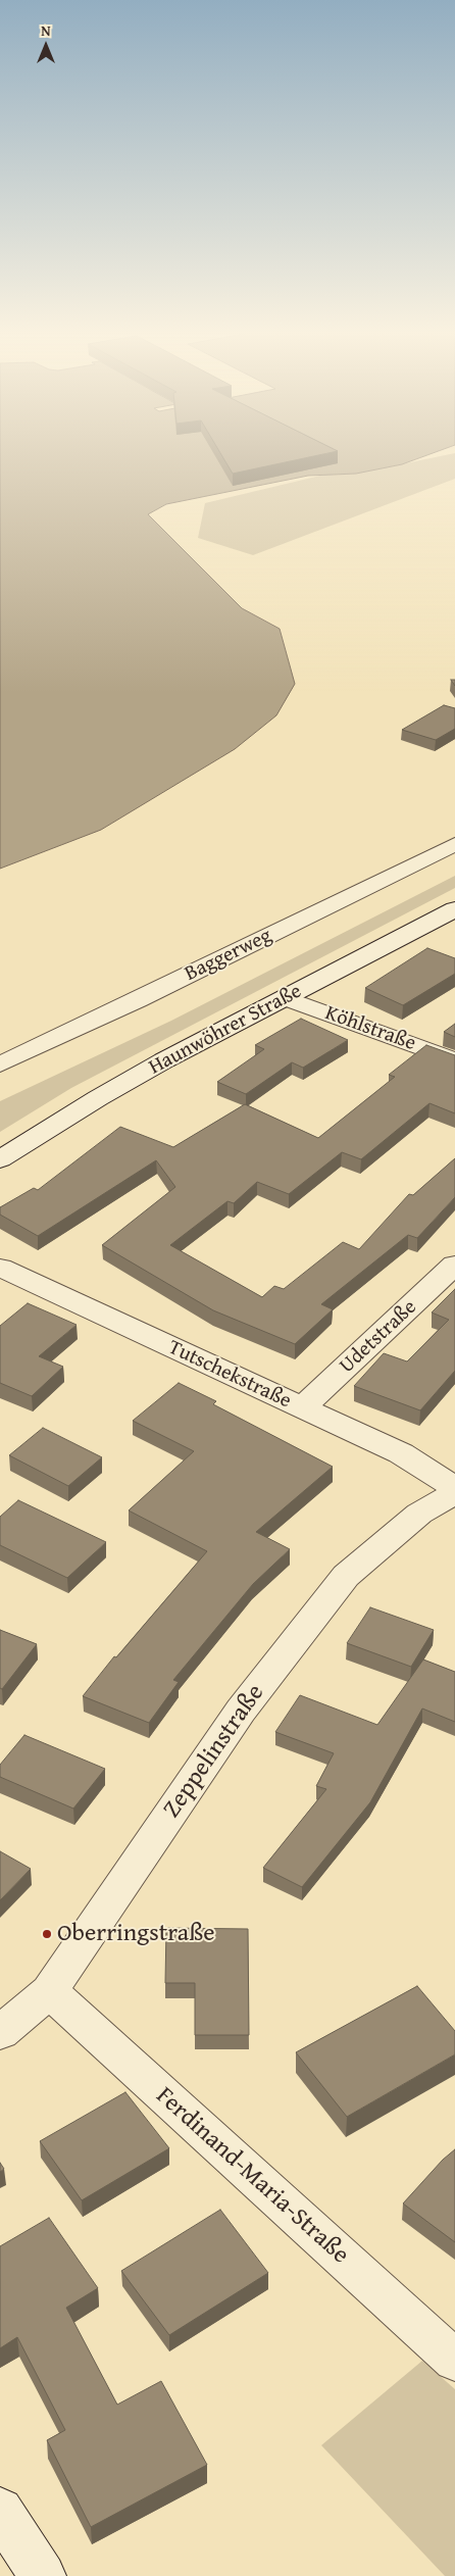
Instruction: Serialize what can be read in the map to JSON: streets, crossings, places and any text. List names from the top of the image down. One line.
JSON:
{"streets":{"street":["Baggerweg","Köhlstraße","Haunwöhrer Straße","Udetstraße","Tutschekstraße","Zeppelinstraße","Ferdinand-Maria-Straße"]},"crossings":[["Köhlstraße","Haunwöhrer Straße"],["Udetstraße","Tutschekstraße"],["Zeppelinstraße","Ferdinand-Maria-Straße"]],"places":["Oberringstraße"],"north":"top"}
